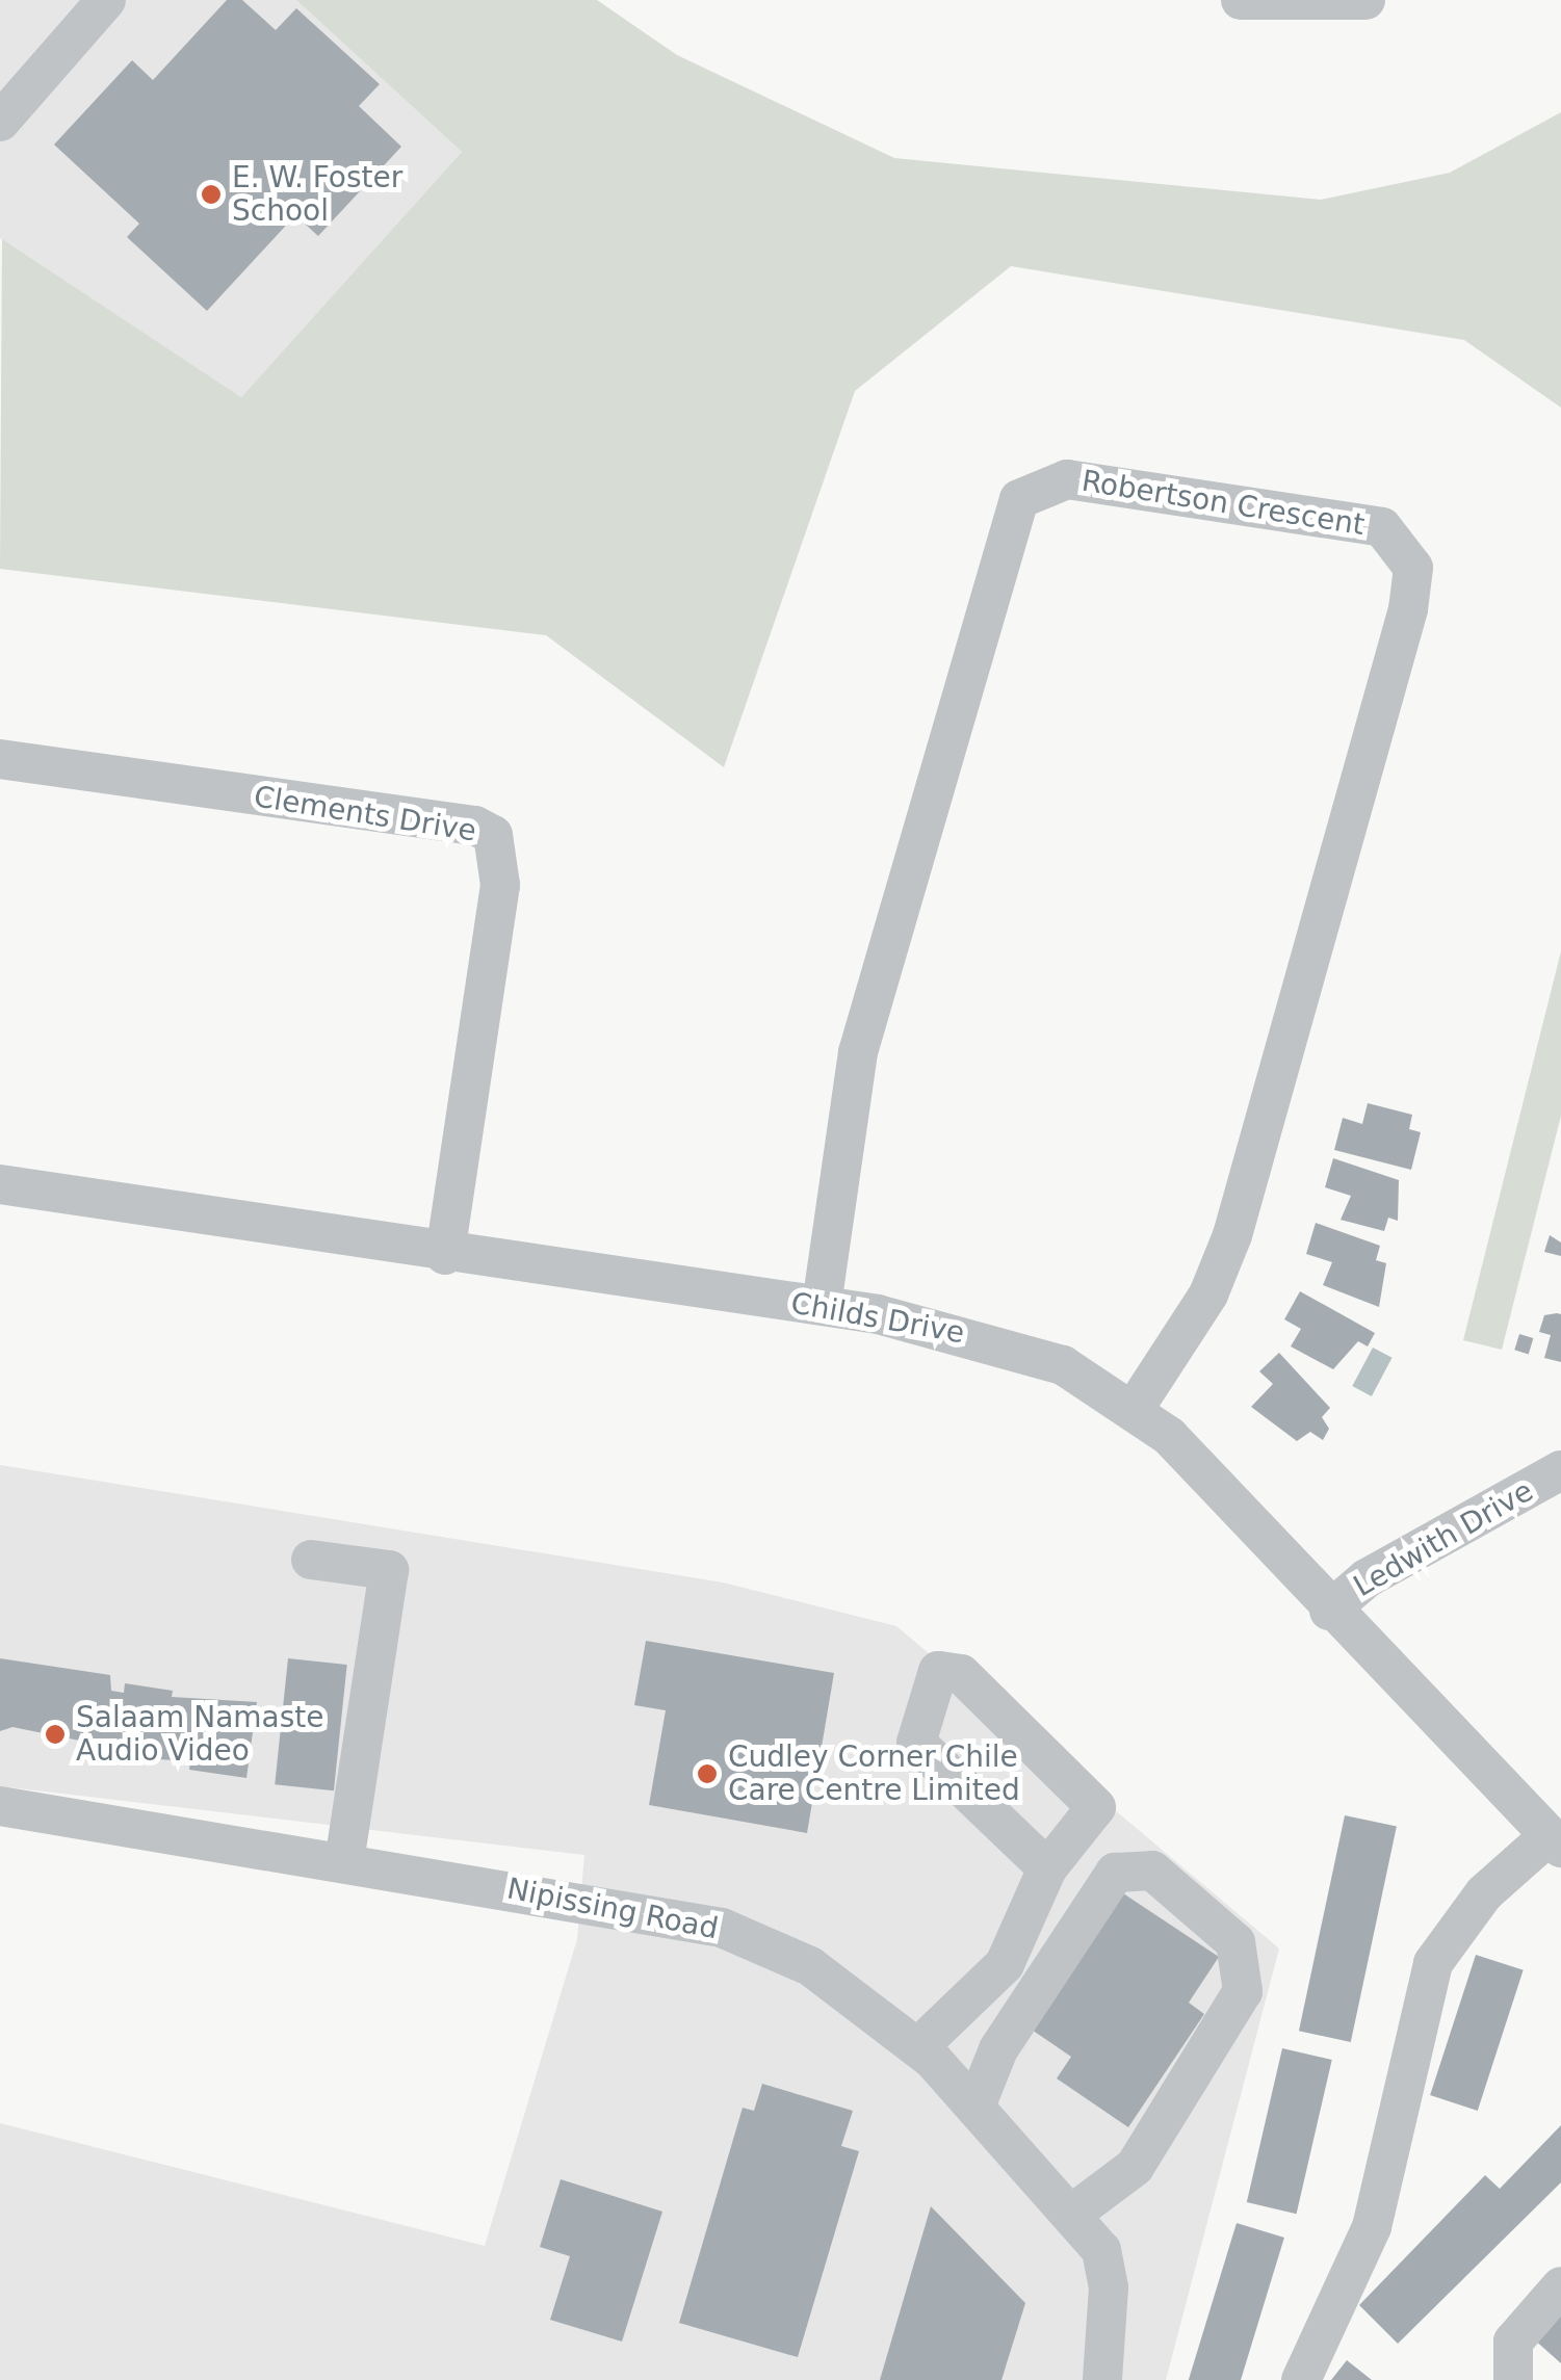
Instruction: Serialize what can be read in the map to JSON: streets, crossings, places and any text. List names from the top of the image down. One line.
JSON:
{"streets":{"street":["Robertson Crescent","Clements Drive","Childs Drive","Ledwith Drive","Nipissing Road"]},"crossings":[["Robertson Crescent","Childs Drive"],["Clements Drive","Childs Drive"],["Childs Drive","Ledwith Drive"]],"places":["E. W. Foster School","Salaam Namaste Audio Video","Cudley Corner Chile Care Centre Limited"]}
